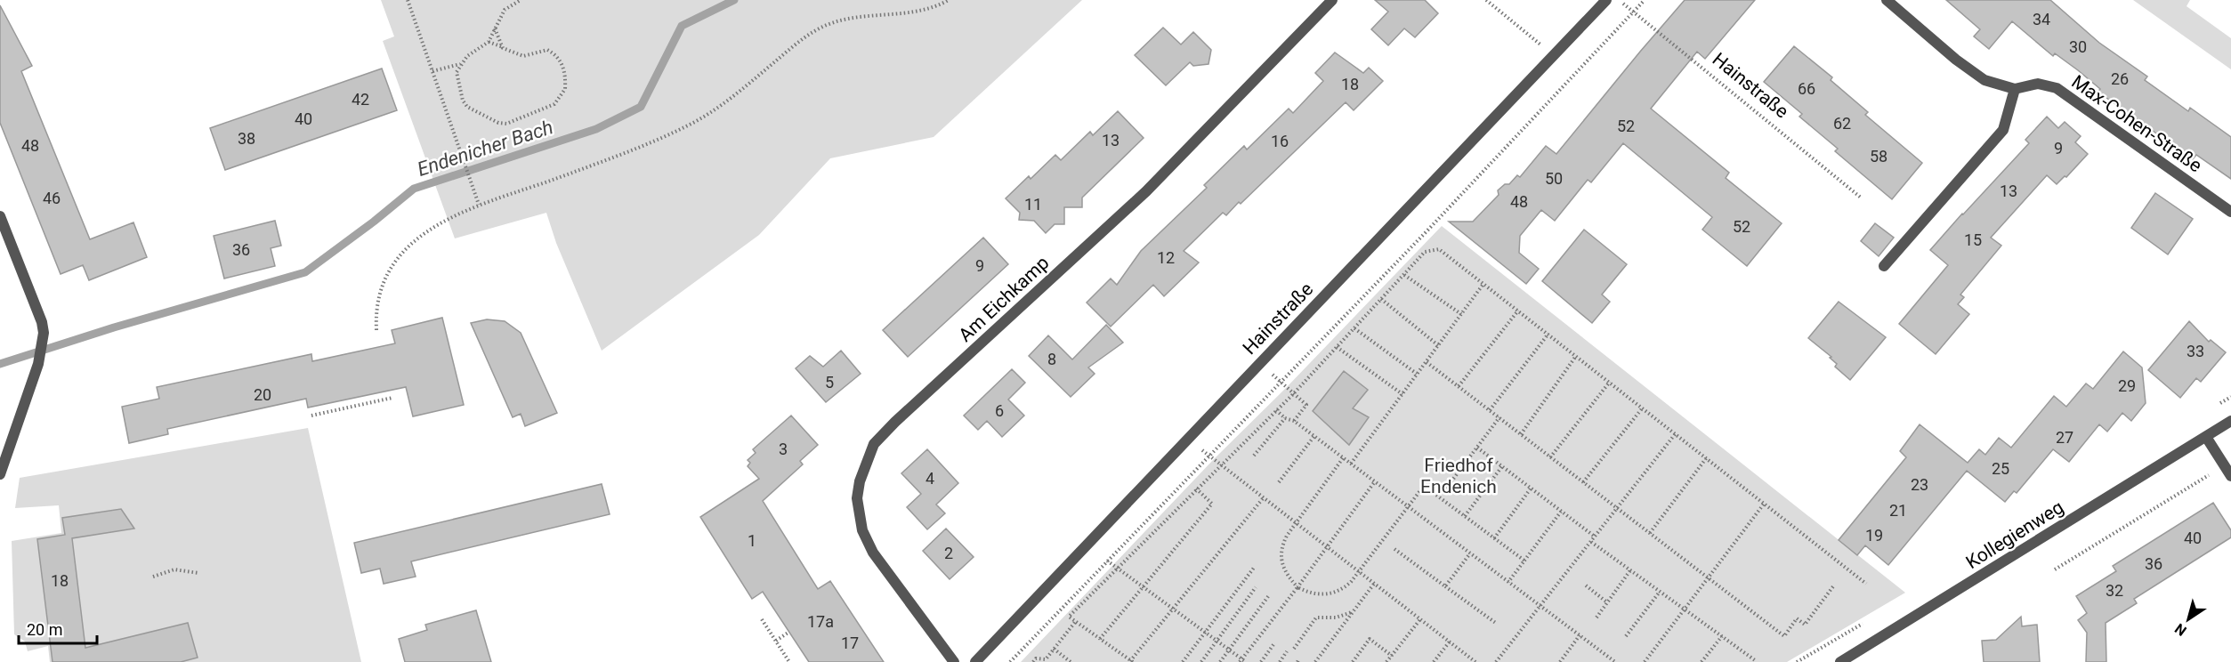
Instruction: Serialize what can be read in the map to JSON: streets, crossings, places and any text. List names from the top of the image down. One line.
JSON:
{"streets":{"street":["Hainstraße","Max-Cohen-Straße","Am Eichkamp","Kollegienweg"]},"water":["Endenicher Bach"],"parks":["Friedhof Endenich"],"house_numbers":["34","30","26","18","66","42","40","62","52","38","13","16","48","9","58","50","13","46","48","11","52","15","36","12","9","33","8","5","29","20","6","27","3","25","4","23","21","19","40","1","2","36","18","32","17a","17"],"scale_bar":"20 m","north":"bottom left"}
